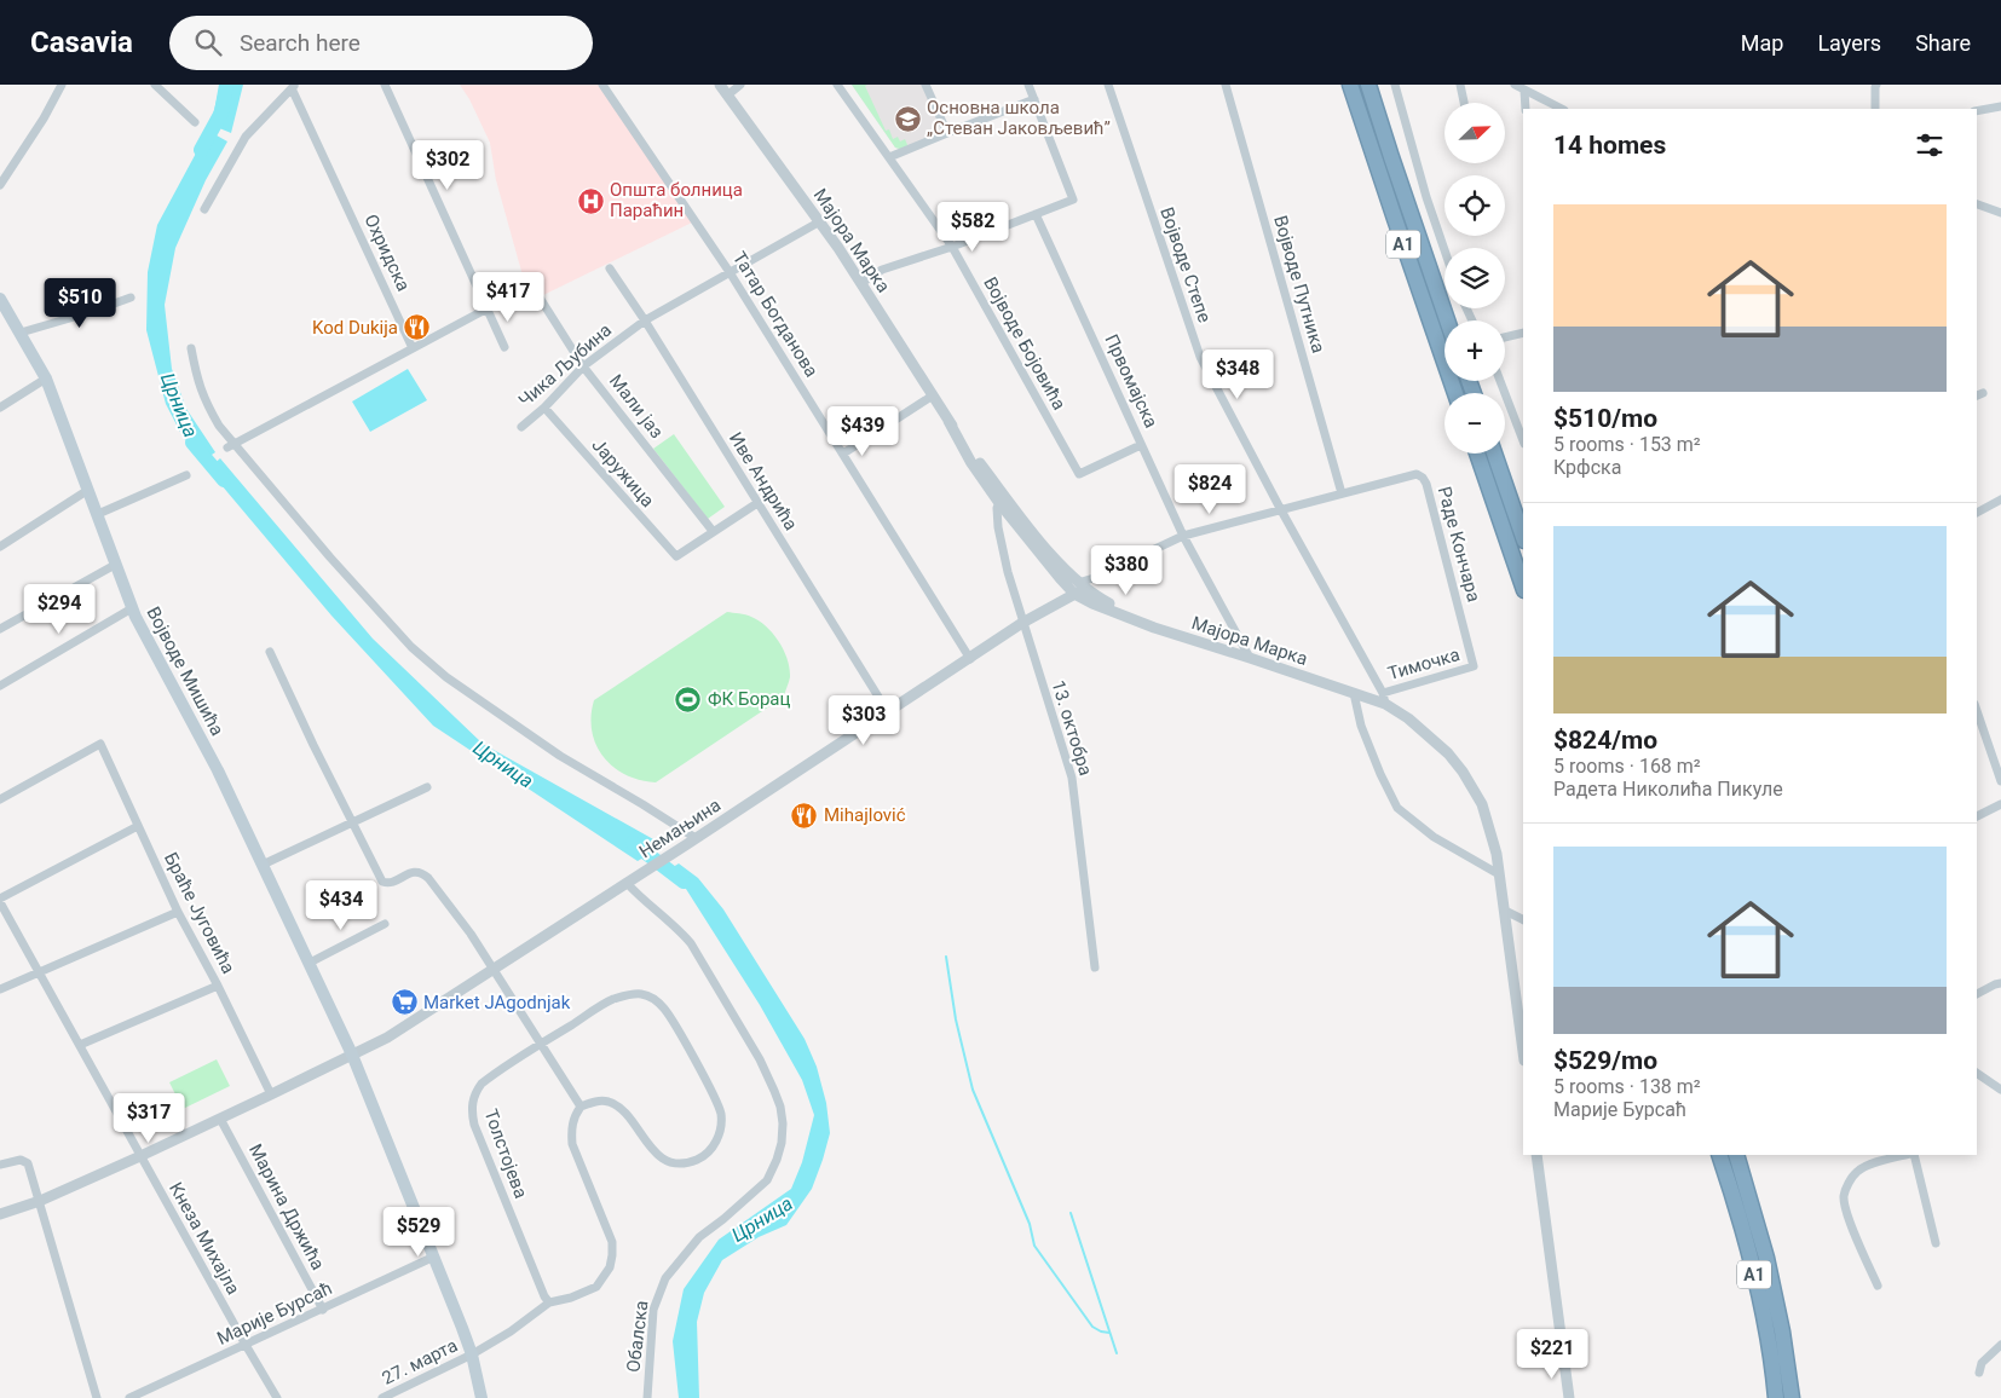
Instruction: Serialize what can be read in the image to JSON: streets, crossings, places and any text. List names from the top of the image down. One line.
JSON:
{"streets":{"highway":["A1"],"main road":["Војводе Мишића"],"street":["Мајора Марка","Охридска","Војводе Степе","Војводе Путника","Татар Богданова","Војводе Бојовића","Чика Љубина","Првомајска","Мали јаз","Јаружица","Иве Андрића","Раде Кончара","Тимочка","13. октобра","Немањина","Браће Југовића","Толстојева","Марина Држића","Кнеза Михајла","Марије Бурсаћ","Обалска","27. марта"]},"crossings":[["Мајора Марка","Војводе Степе"],["Мајора Марка","Чика Љубина"],["Мајора Марка","Првомајска"],["Мајора Марка","Раде Кончара"],["Мајора Марка","Тимочка"],["Мајора Марка","13. октобра"],["Мајора Марка","Немањина"],["Војводе Степе","Раде Кончара"],["Војводе Степе","Тимочка"],["Војводе Путника","Раде Кончара"],["Татар Богданова","Чика Љубина"],["Татар Богданова","Немањина"],["Војводе Бојовића","Првомајска"],["Чика Љубина","Мали јаз"],["Чика Љубина","Јаружица"],["Чика Љубина","Иве Андрића"],["Првомајска","Раде Кончара"],["Мали јаз","Јаружица"],["Иве Андрића","Немањина"],["Раде Кончара","Тимочка"],["Раде Кончара","Немањина"],["Војводе Мишића","Немањина"],["Војводе Мишића","Марије Бурсаћ"],["Војводе Мишића","27. марта"],["13. октобра","Немањина"],["Немањина","Браће Југовића"],["Немањина","Марина Држића"],["Немањина","Кнеза Михајла"],["Немањина","Обалска"],["Толстојева","27. марта"],["Марина Држића","Марије Бурсаћ"],["Кнеза Михајла","Марије Бурсаћ"]],"water":["Црница"],"places":{"school or university":["Основна школа „Стеван Јаковљевић”"],"hospital":["Општа болница Параћин"],"restaurant":["Kod Dukija","Mihajlović"],"sports":["ФК Борац"],"supermarket":["Market JAgodnjak"]},"north":"top right","page":{"header":"Casavia","search":"Search here","nav":["Map","Layers","Share"],"map_buttons":["+","−"],"heading":"14 homes","price":["$302","$582","$417","$510","$348","$439","$824","$380","$294","$303","$434","$317","$529","$221"],"list":[{"name":"$510/mo","note":"5 rooms · 153 m² · Крфска"},{"name":"$824/mo","note":"5 rooms · 168 m² · Радета Николића Пикуле"},{"name":"$529/mo","note":"5 rooms · 138 m² · Марије Бурсаћ"}]}}
